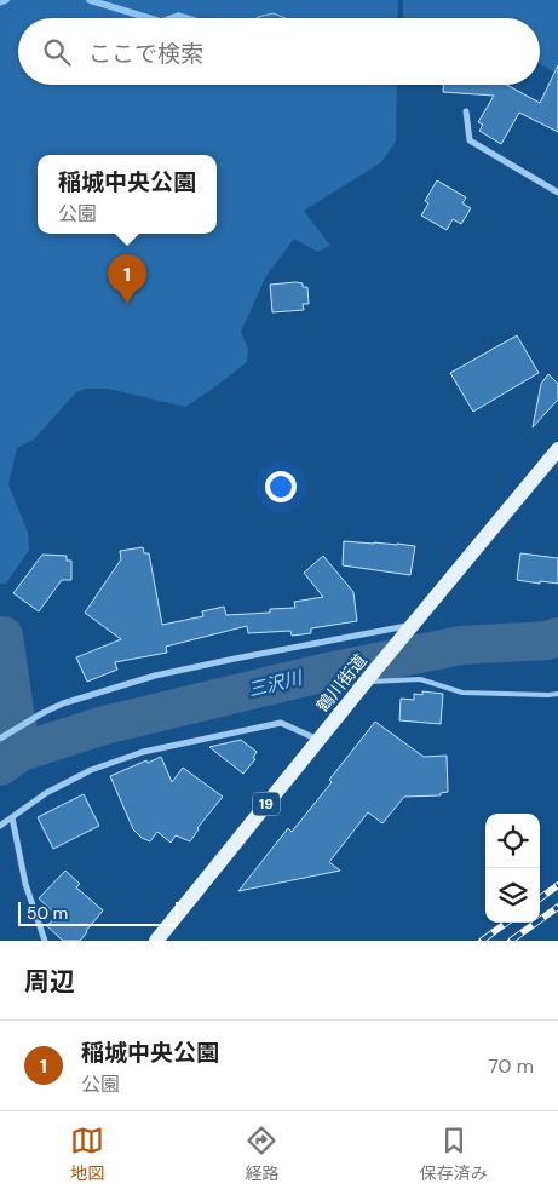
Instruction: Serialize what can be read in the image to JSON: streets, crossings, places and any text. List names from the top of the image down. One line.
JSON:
{"streets":{"main road":["鶴川街道","19"]},"water":["三沢川"],"scale_bar":"50 m","page":{"search":"ここで検索","popup":["稲城中央公園","公園"],"pins":"1","scale":"50 m","heading":"周辺","list":[{"mark":"1","name":"稲城中央公園","note":"公園","value":"70 m"}],"nav":["地図","経路","保存済み"]}}
